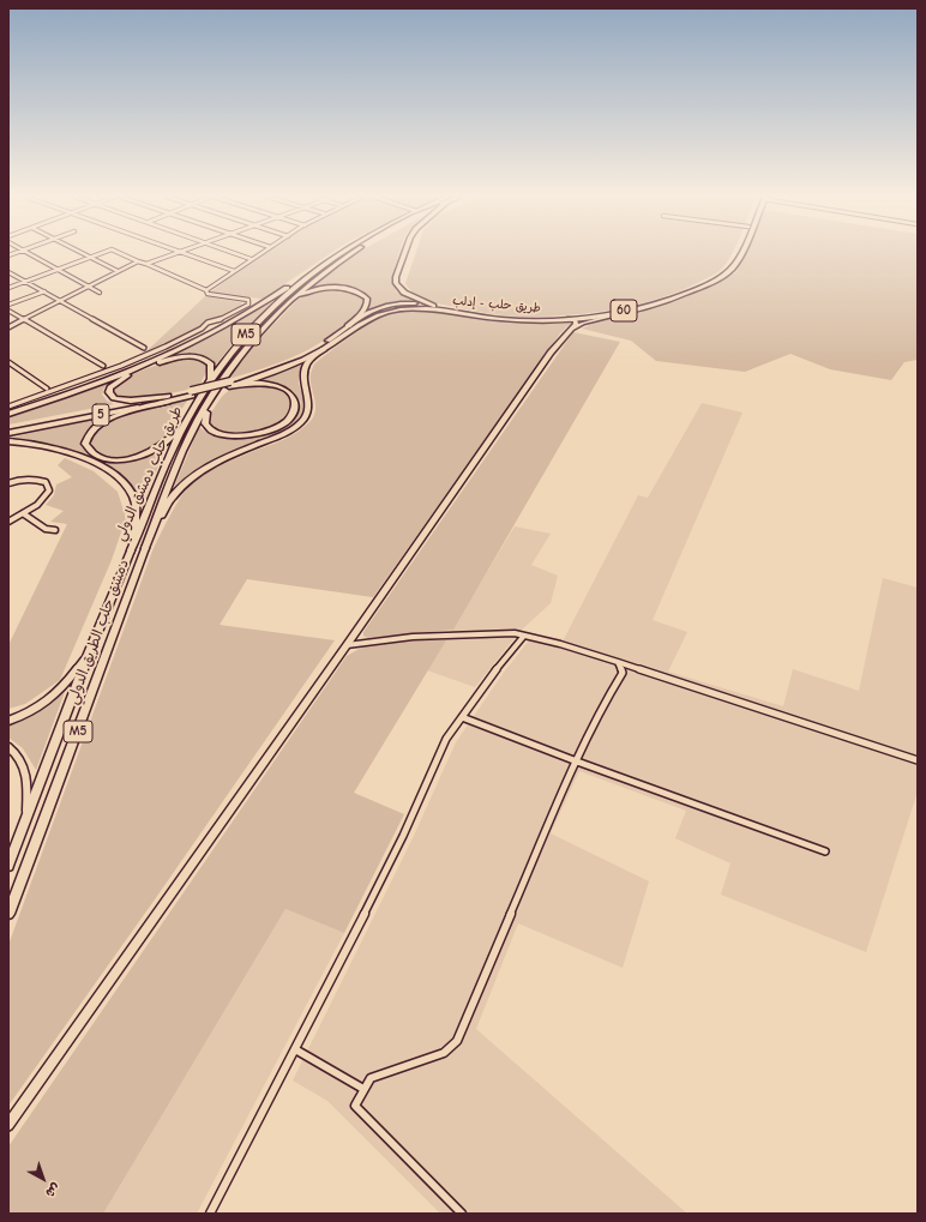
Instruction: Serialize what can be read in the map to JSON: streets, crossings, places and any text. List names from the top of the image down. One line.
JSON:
{"streets":{"highway":["طريق حلب - إدلب","60","M5","5","طريق حلب دمشق الدولي","دمشق حلب الطريق الدولي"]},"crossings":[["طريق حلب - إدلب","60"],["60","5"],["طريق حلب دمشق الدولي","دمشق حلب الطريق الدولي"]],"north":"bottom right"}
